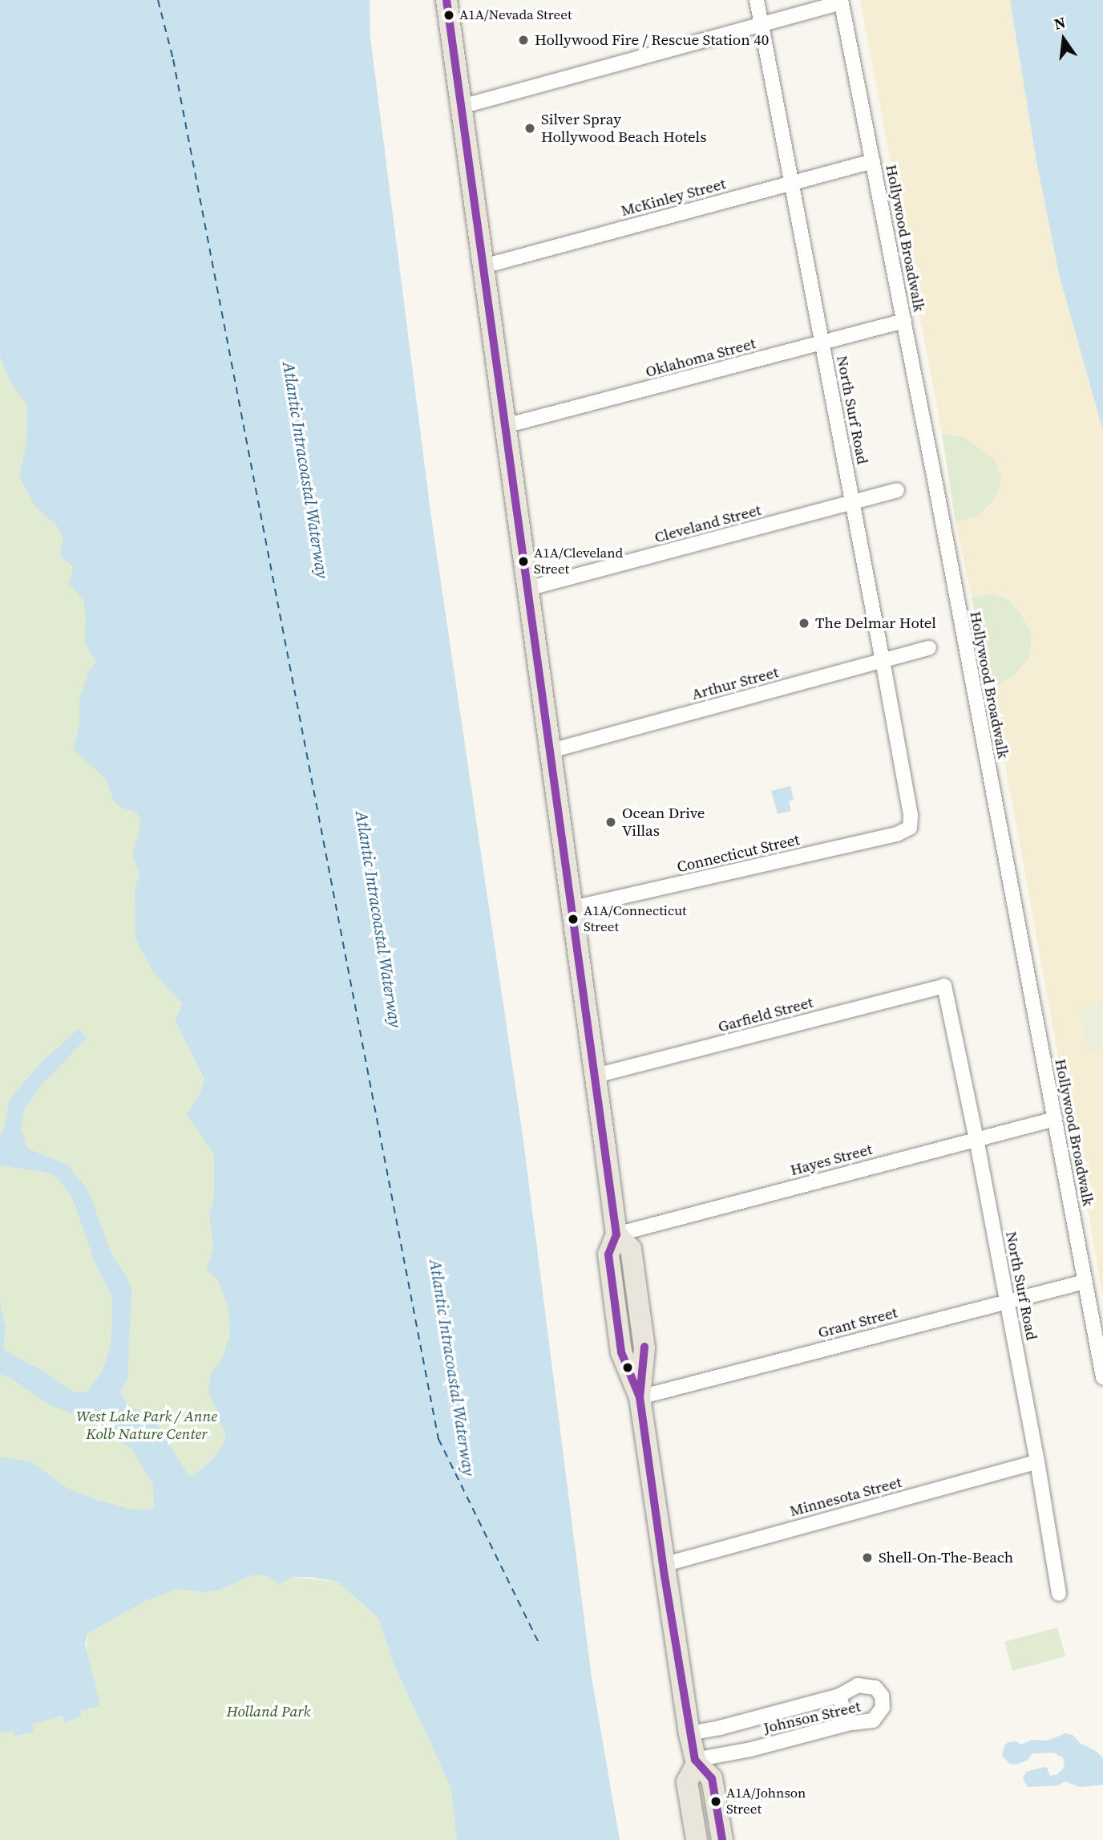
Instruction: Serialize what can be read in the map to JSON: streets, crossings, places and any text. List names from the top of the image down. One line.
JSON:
{"streets":{"street":["McKinley Street","Hollywood Broadwalk","Oklahoma Street","North Surf Road","Cleveland Street","Arthur Street","Connecticut Street","Garfield Street","Hayes Street","Grant Street","Minnesota Street","Johnson Street"]},"crossings":[["McKinley Street","Hollywood Broadwalk"],["McKinley Street","North Surf Road"],["Hollywood Broadwalk","Oklahoma Street"],["Hollywood Broadwalk","Hayes Street"],["Hollywood Broadwalk","Grant Street"],["Oklahoma Street","North Surf Road"],["North Surf Road","Cleveland Street"],["North Surf Road","Arthur Street"],["North Surf Road","Connecticut Street"],["North Surf Road","Garfield Street"],["North Surf Road","Hayes Street"],["North Surf Road","Grant Street"],["North Surf Road","Minnesota Street"]],"water":["Atlantic Intracoastal Waterway"],"parks":["West Lake Park / Anne Kolb Nature Center","Holland Park"],"places":["A1A/Nevada Street","Hollywood Fire / Rescue Station 40","Silver Spray Hollywood Beach Hotels","A1A/Cleveland Street","The Delmar Hotel","Ocean Drive Villas","A1A/Connecticut Street","Shell-On-The-Beach","A1A/Johnson Street"],"north":"top"}
